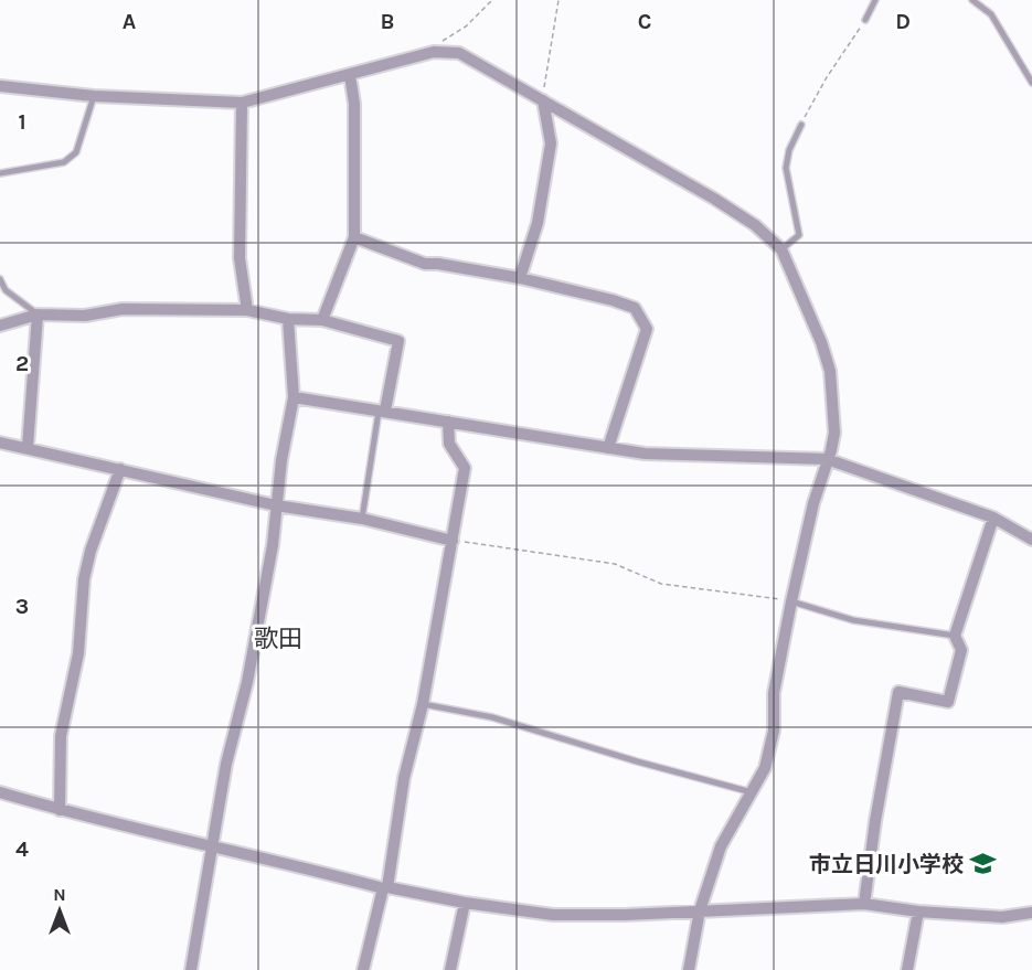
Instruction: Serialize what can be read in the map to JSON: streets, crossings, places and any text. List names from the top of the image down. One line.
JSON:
{"districts":["歌田"],"places":{"school or university":["市立日川小学校"]},"north":"top","grid":{"columns":["A","B","C","D"],"rows":["1","2","3","4"]}}
